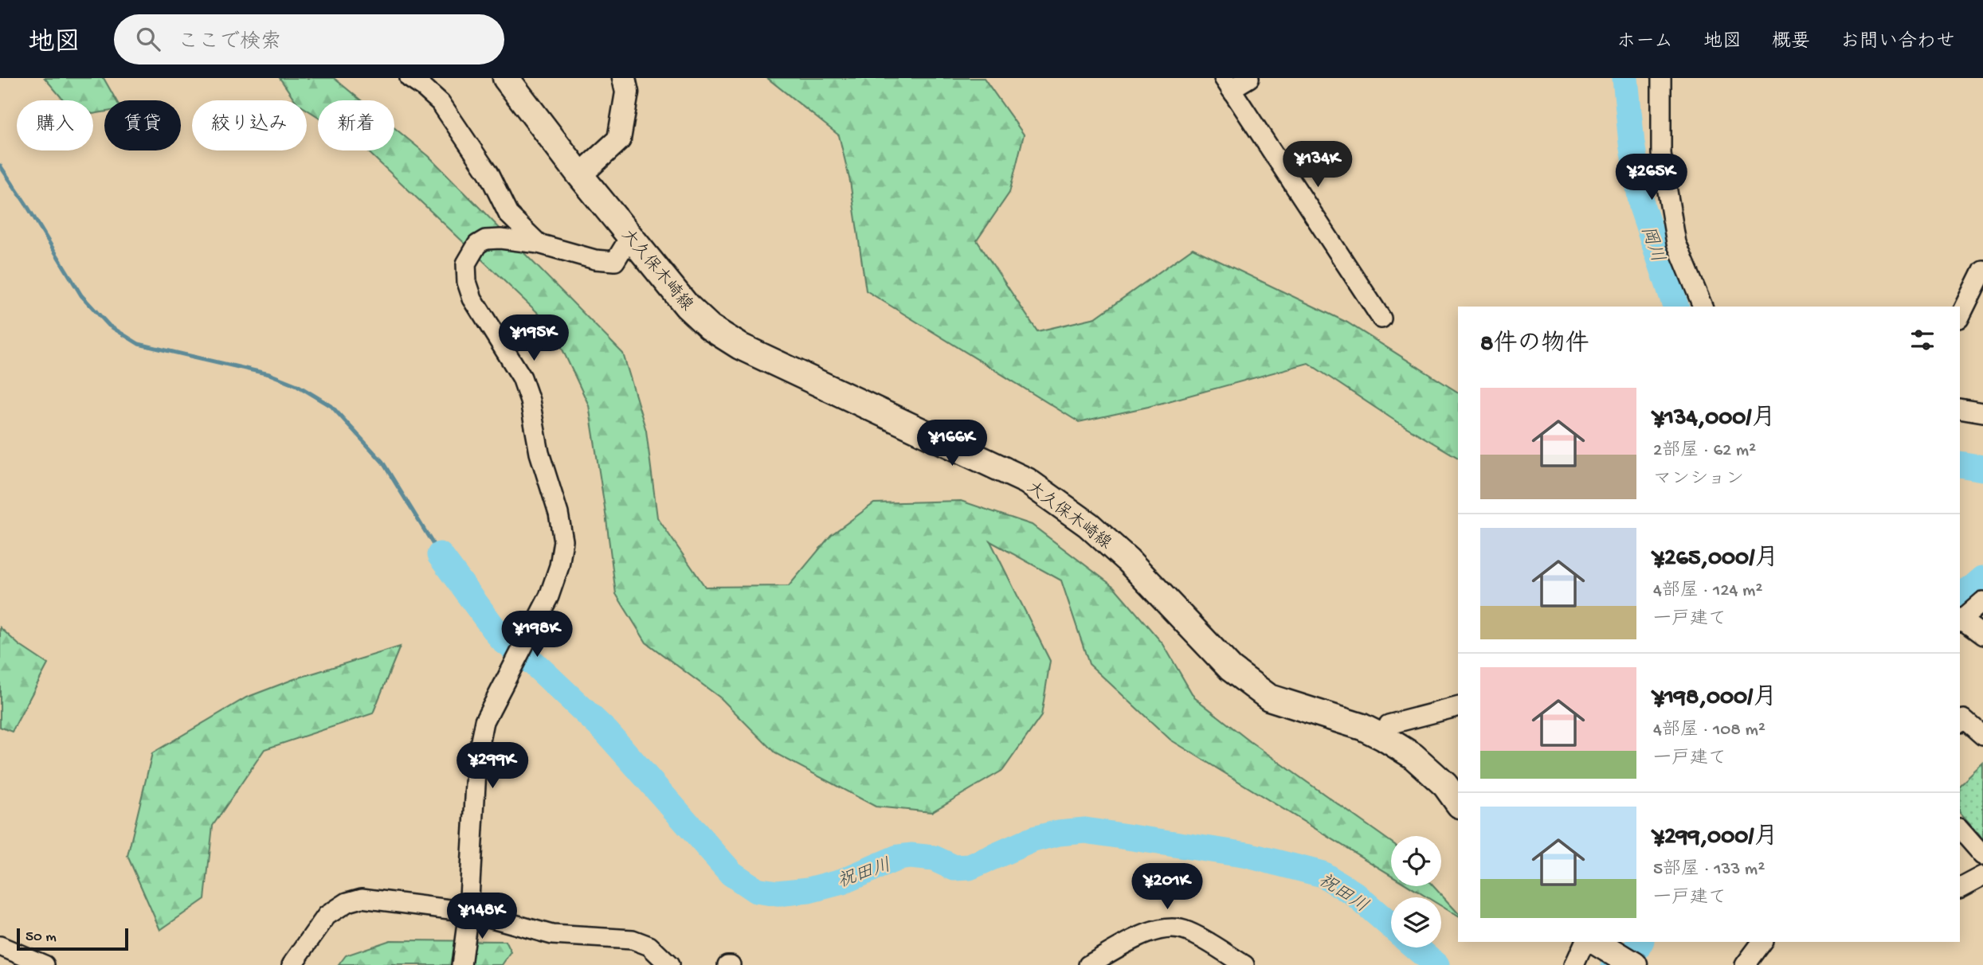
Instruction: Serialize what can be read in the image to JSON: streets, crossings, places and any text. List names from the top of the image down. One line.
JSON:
{"streets":{"main road":["大久保木崎線"]},"water":["岡川","祝田川"],"scale_bar":"50 m","page":{"header":"地図","search":"ここで検索","nav":["ホーム","地図","概要","お問い合わせ"],"chip":["購入","賃貸","絞り込み","新着"],"price":["¥134K","¥265K","¥195K","¥166K","¥198K","¥299K","¥201K","¥148K"],"heading":"8件の物件","list":[{"name":"¥134,000/月","note":"2部屋 · 62 m² · マンション"},{"name":"¥265,000/月","note":"4部屋 · 124 m² · 一戸建て"},{"name":"¥198,000/月","note":"4部屋 · 108 m² · 一戸建て"},{"name":"¥299,000/月","note":"5部屋 · 133 m² · 一戸建て"}],"scale":"50 m"}}
